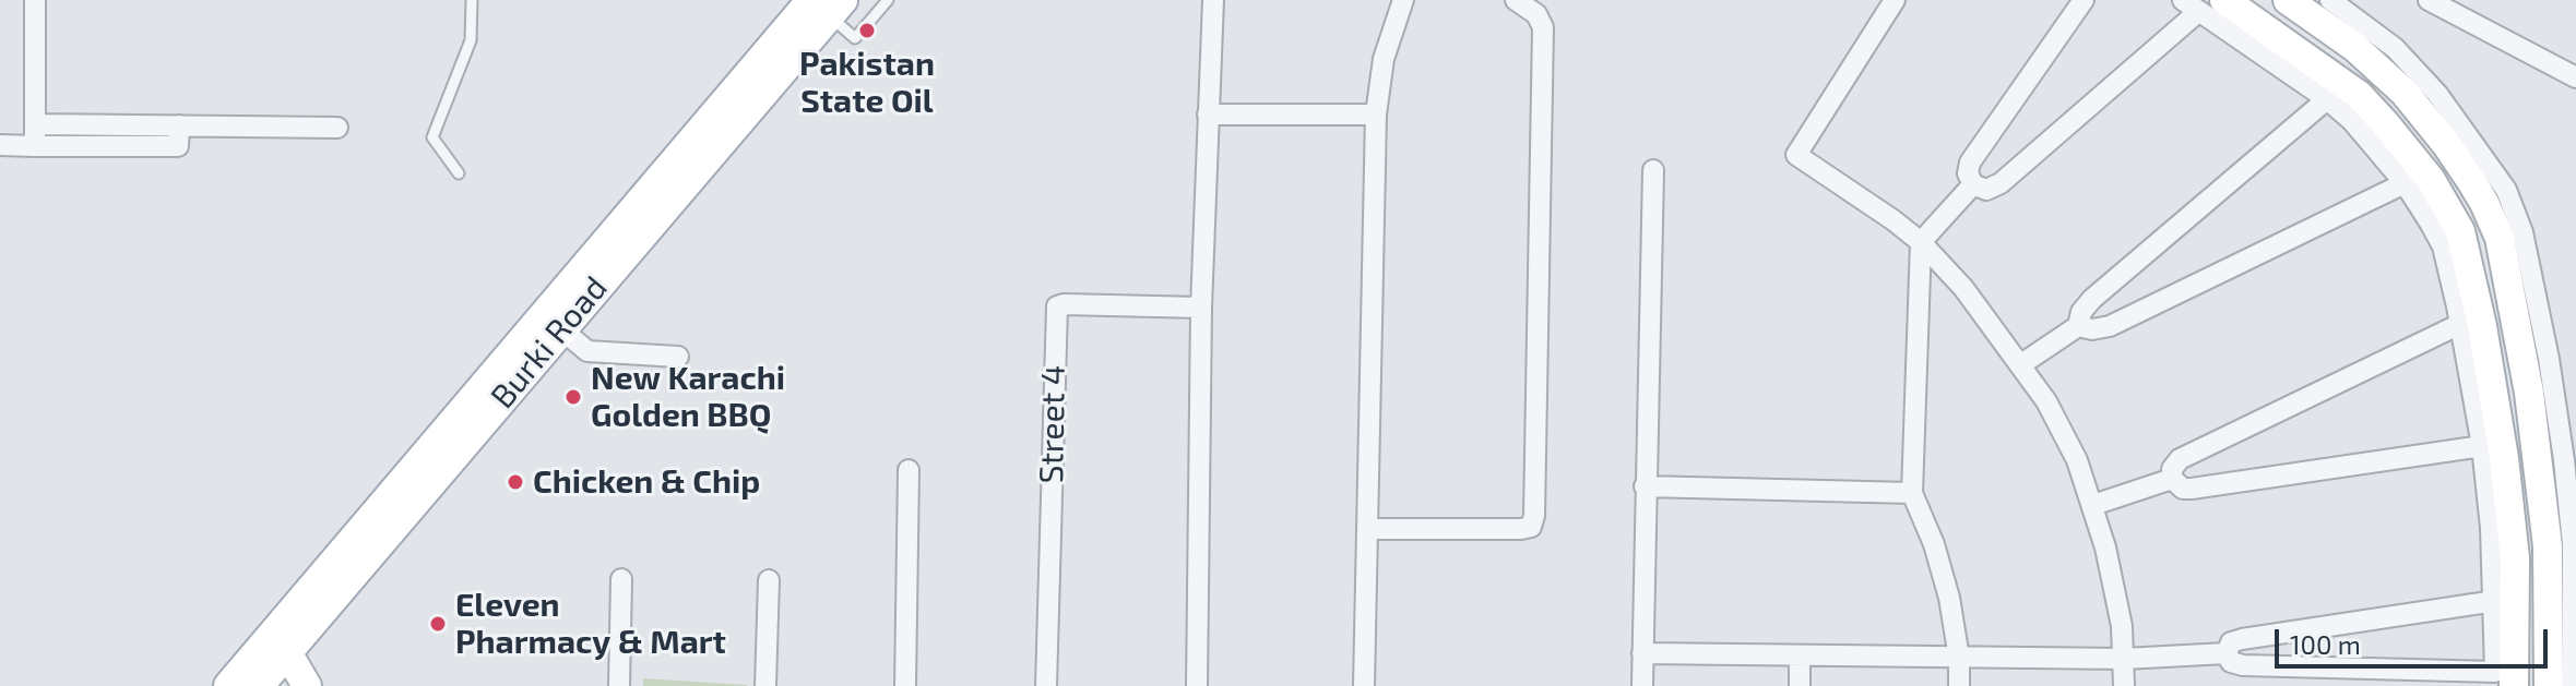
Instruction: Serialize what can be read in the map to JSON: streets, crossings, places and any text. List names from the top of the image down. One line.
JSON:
{"streets":{"main road":["Burki Road"],"street":["Street 4"]},"places":["Pakistan State Oil","New Karachi Golden BBQ","Chicken & Chip","Eleven Pharmacy & Mart"],"scale_bar":"100 m"}
